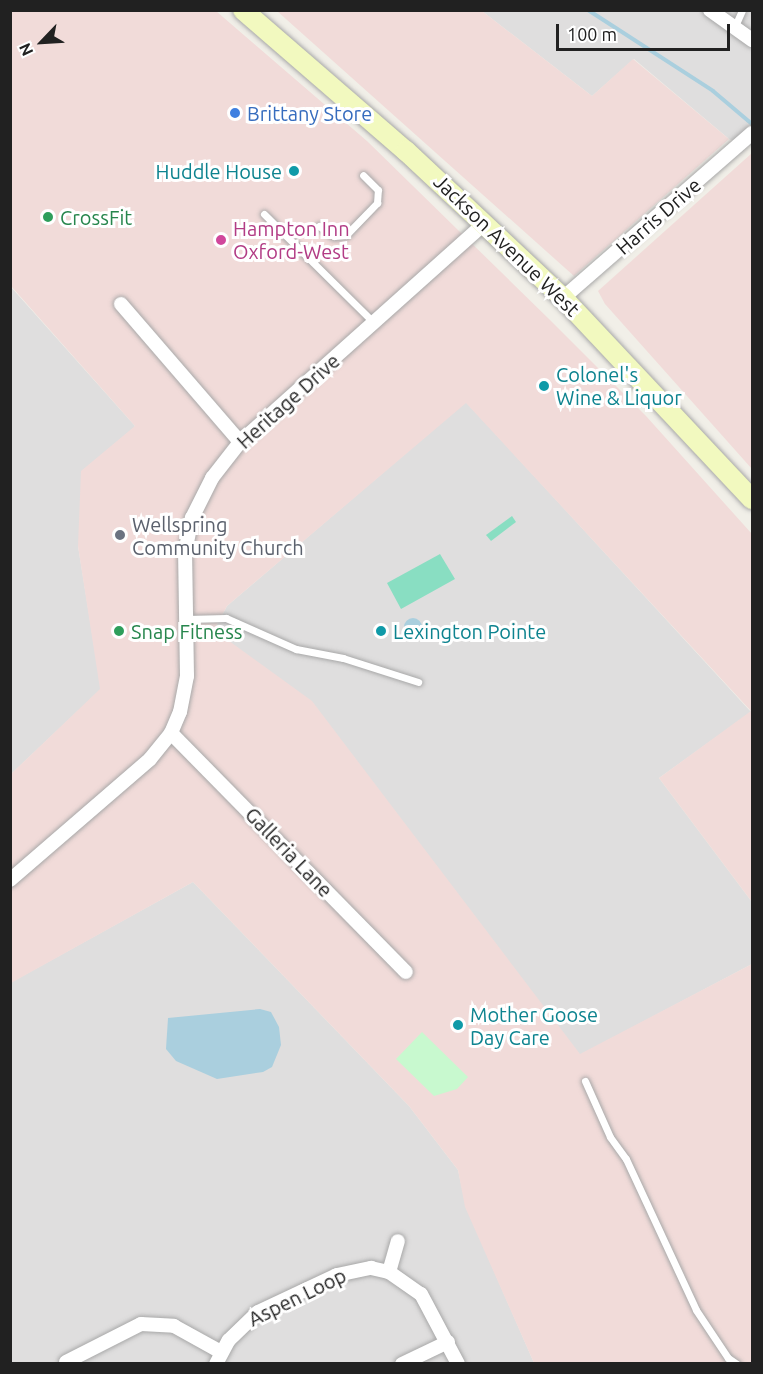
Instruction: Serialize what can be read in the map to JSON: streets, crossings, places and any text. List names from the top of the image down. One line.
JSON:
{"streets":{"main road":["Jackson Avenue West"],"street":["Harris Drive","Heritage Drive","Galleria Lane","Aspen Loop"]},"crossings":[["Harris Drive","Jackson Avenue West"],["Jackson Avenue West","Heritage Drive"],["Heritage Drive","Galleria Lane"]],"places":["Brittany Store","Huddle House","CrossFit","Hampton Inn Oxford-West","Colonel's Wine & Liquor","Wellspring Community Church","Snap Fitness","Lexington Pointe","Mother Goose Day Care"],"scale_bar":"100 m","north":"bottom left"}
